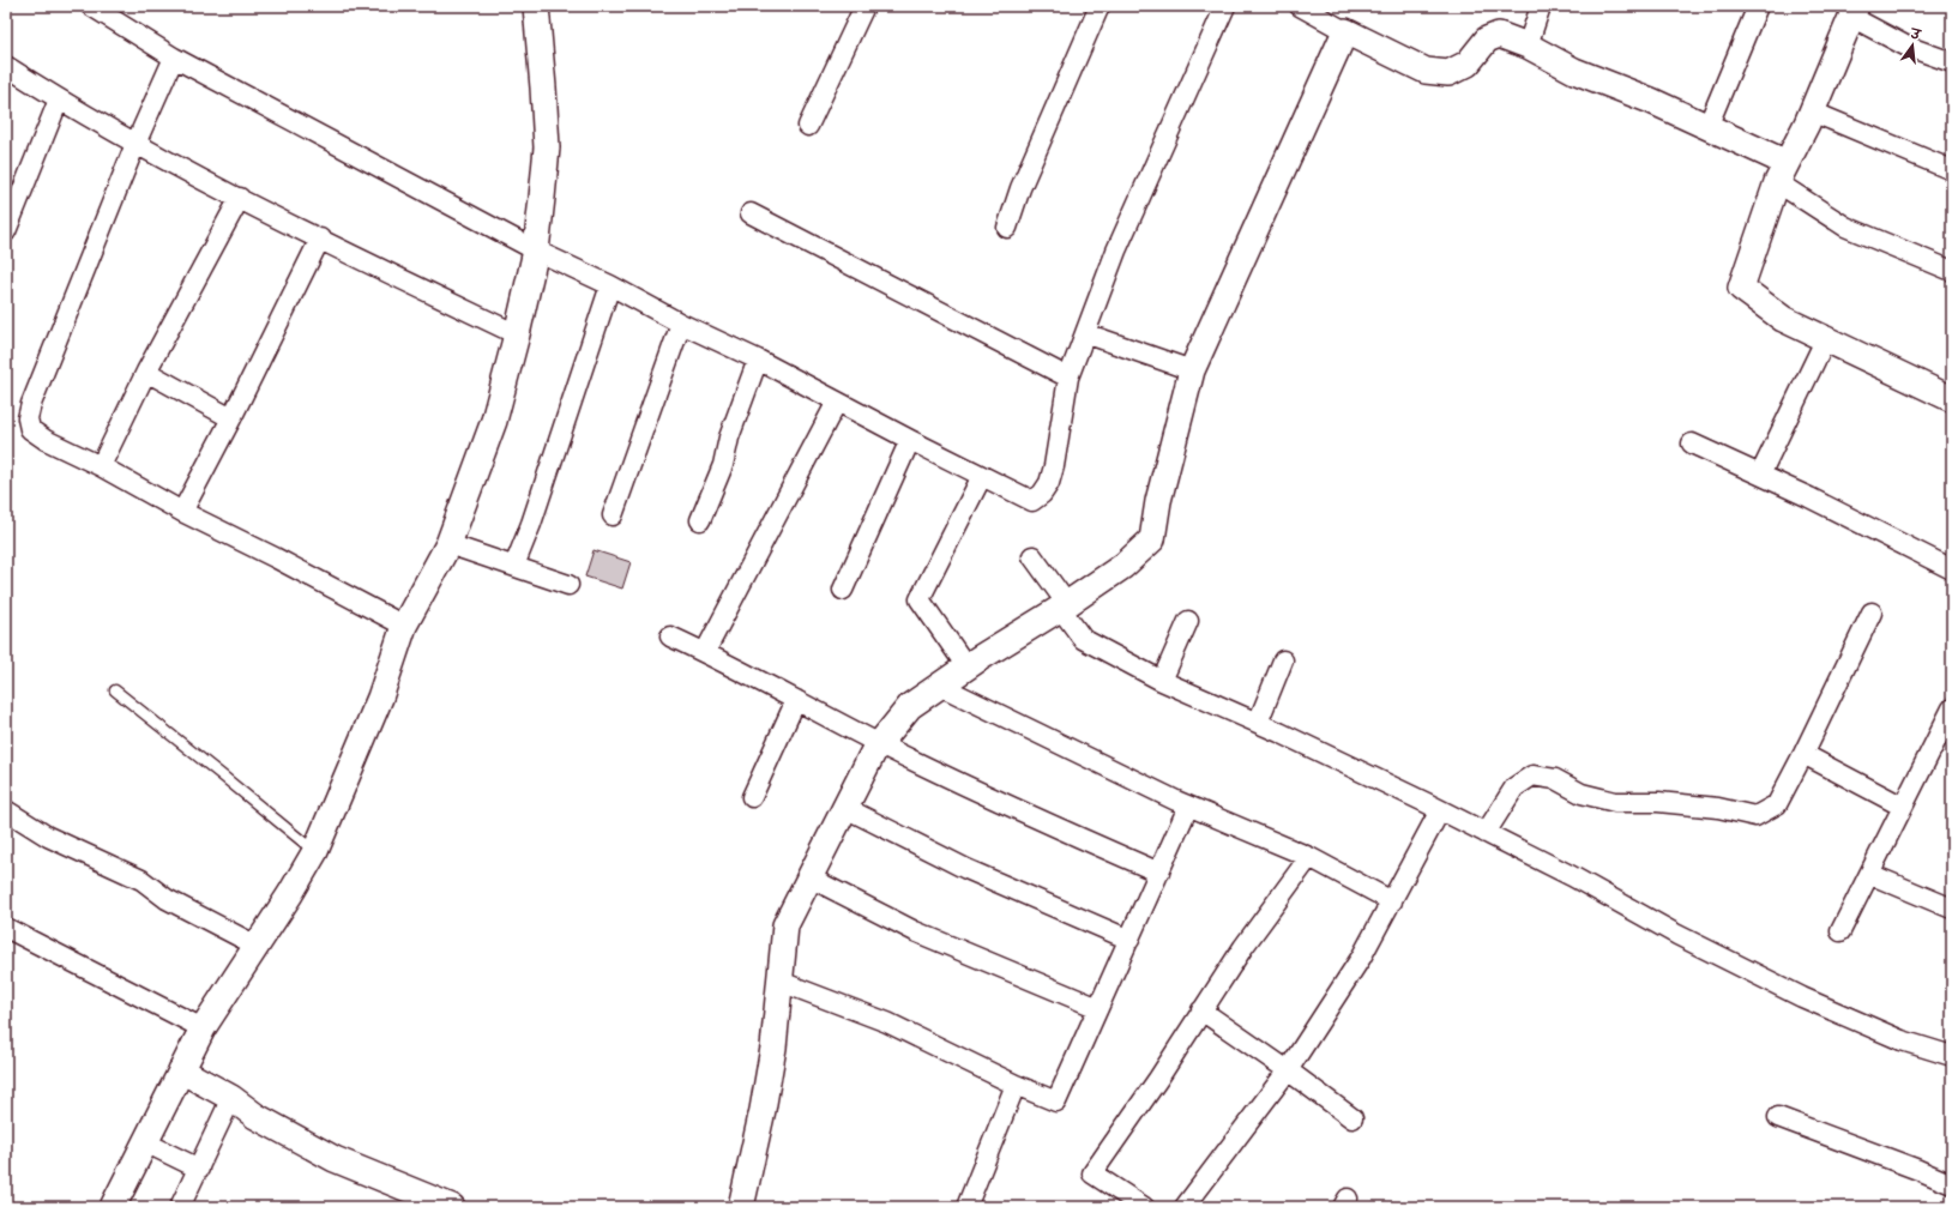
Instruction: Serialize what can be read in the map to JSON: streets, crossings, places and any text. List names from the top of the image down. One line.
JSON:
{"north":"top"}
